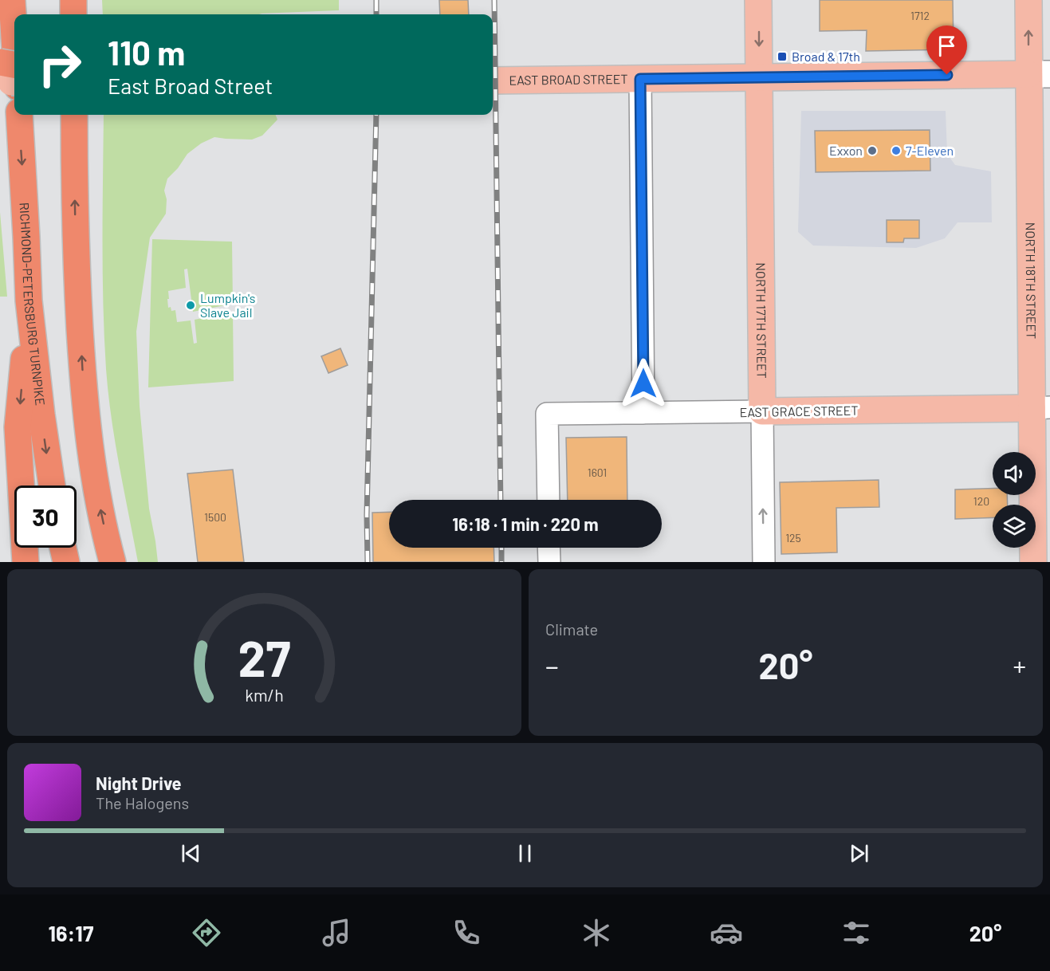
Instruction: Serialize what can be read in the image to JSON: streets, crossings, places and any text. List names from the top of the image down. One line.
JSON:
{"streets":{"highway":["RICHMOND-PETERSBURG TURNPIKE"],"main road":["EAST BROAD STREET","NORTH 18TH STREET","NORTH 17TH STREET","EAST GRACE STREET"]},"crossings":[["EAST BROAD STREET","NORTH 18TH STREET"],["EAST BROAD STREET","NORTH 17TH STREET"],["NORTH 18TH STREET","EAST GRACE STREET"],["NORTH 17TH STREET","EAST GRACE STREET"]],"places":{"transit":["Broad & 17th"],"other":["Exxon","7-Eleven","Lumpkin's Slave Jail"]},"house_numbers":["1712","1601","120","1500","125"],"page":{"turn":["110 m","East Broad Street"],"limit":"30","trip":"16:18 · 1 min · 220 m","tile":"Climate","heat":["−","20°","+"],"song":["Night Drive","The Halogens"],"tabs":["16:17","20°"],"gauge":["27","km/h"]}}
